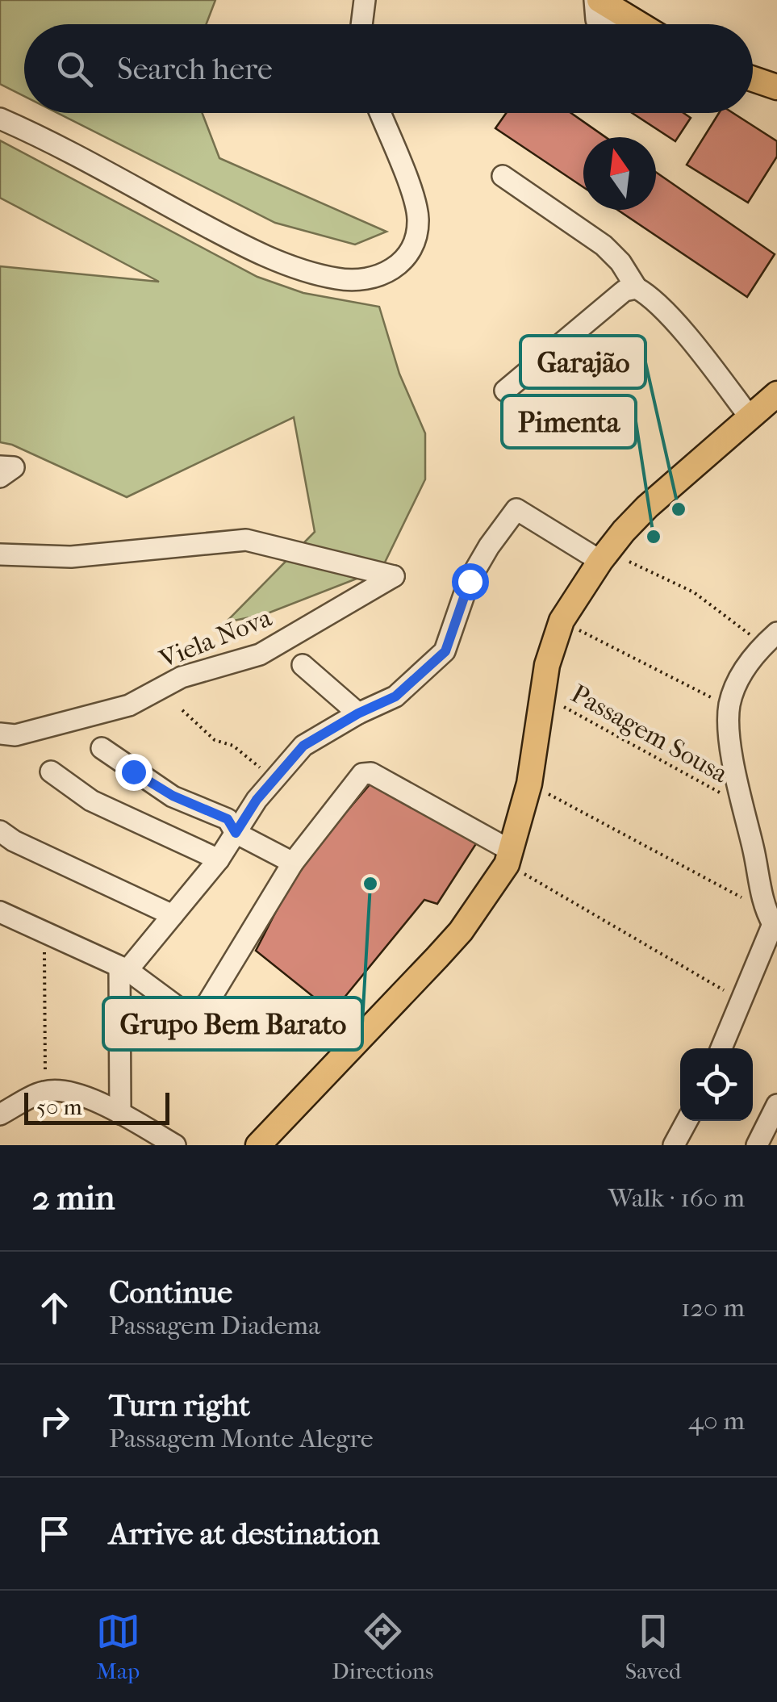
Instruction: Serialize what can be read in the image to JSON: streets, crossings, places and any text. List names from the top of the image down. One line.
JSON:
{"streets":{"street":["Viela Nova"],"path":["Passagem Sousa"]},"places":["Garajão","Pimenta","Grupo Bem Barato"],"scale_bar":"50 m","north":"top","page":{"search":"Search here","scale":"50 m","heading":["2 min","Walk · 160 m"],"list":[["Continue","Passagem Diadema","120 m"],["Turn right","Passagem Monte Alegre","40 m"],"Arrive at destination"],"nav":["Map","Directions","Saved"]}}
